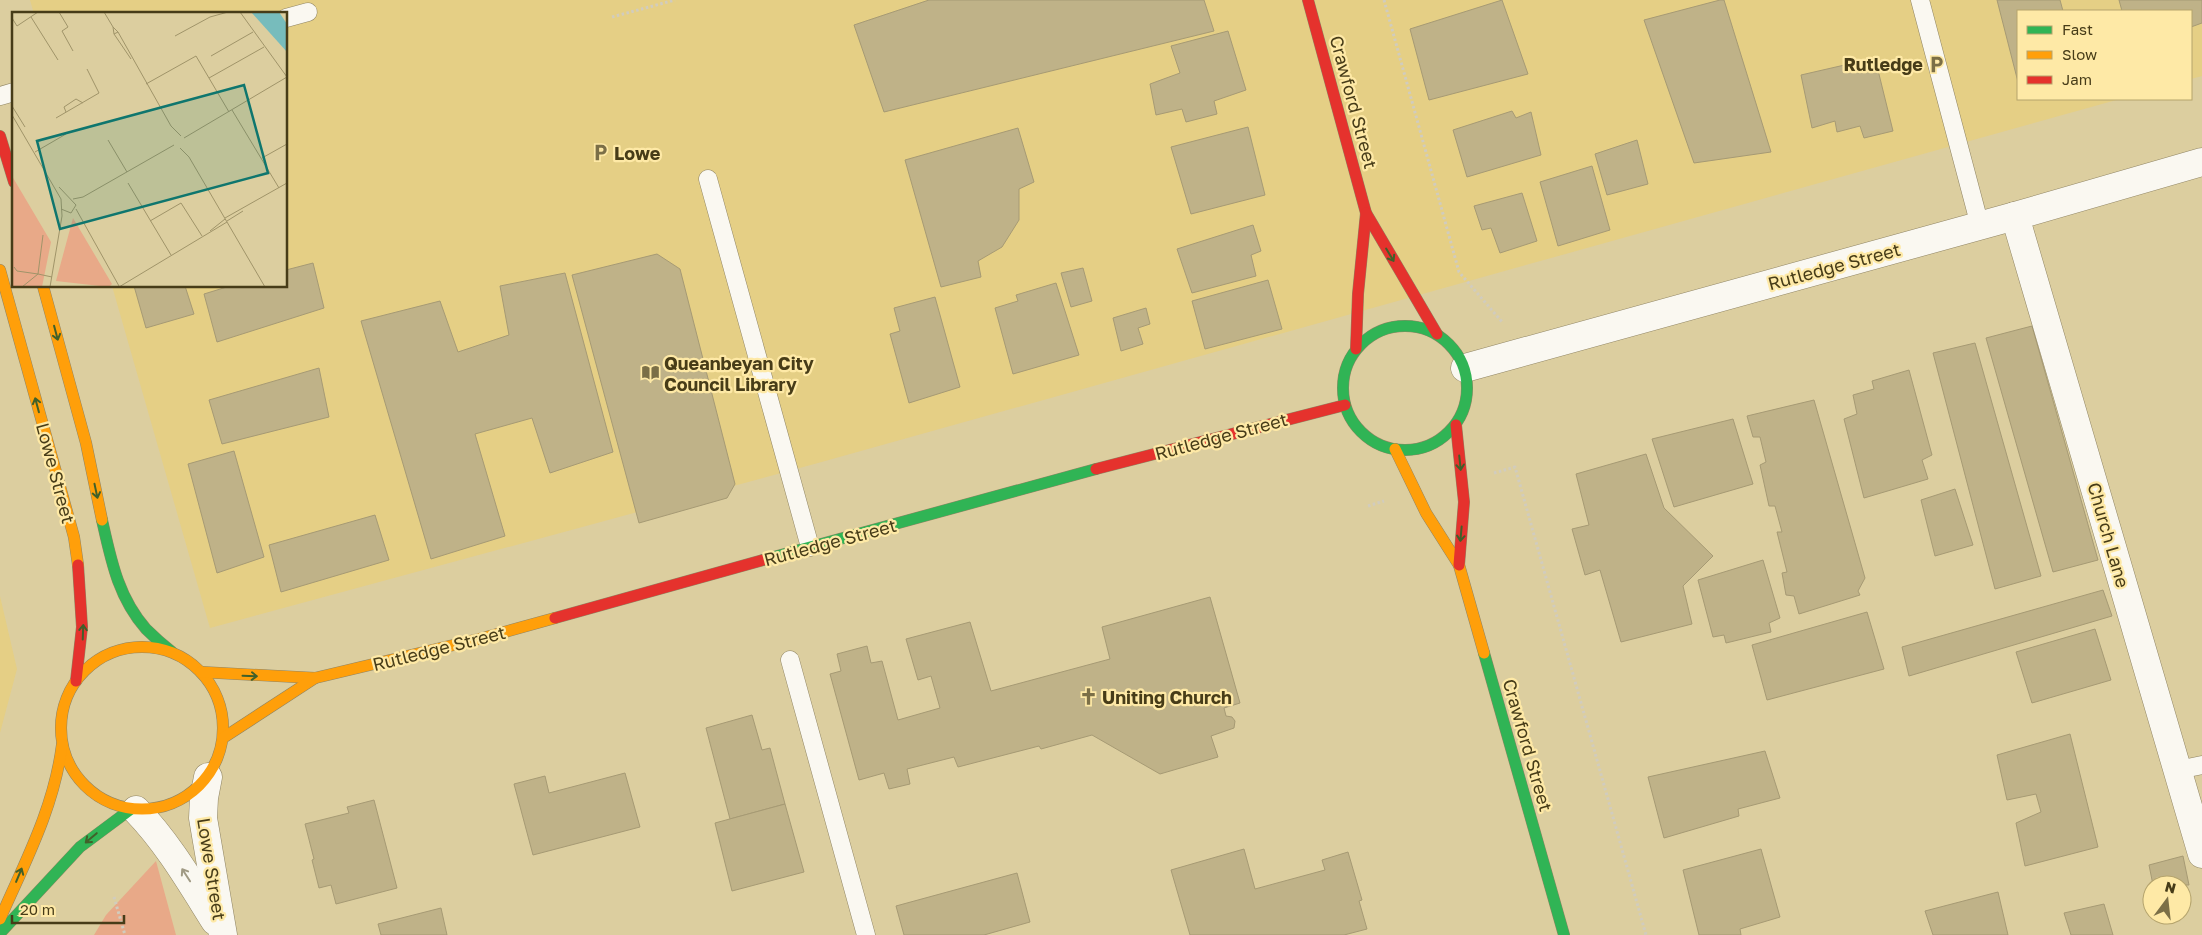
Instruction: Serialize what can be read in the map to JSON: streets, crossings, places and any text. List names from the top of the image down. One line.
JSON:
{"streets":{"street":["Crawford Street","Rutledge Street","Lowe Street","Church Lane"]},"crossings":[["Crawford Street","Rutledge Street"],["Rutledge Street","Lowe Street"],["Rutledge Street","Church Lane"]],"places":{"parking":["Rutledge","Lowe"],"library":["Queanbeyan City Council Library"],"church":["Uniting Church"]},"legend":["Fast","Slow","Jam"],"scale_bar":"20 m","north":"top"}
